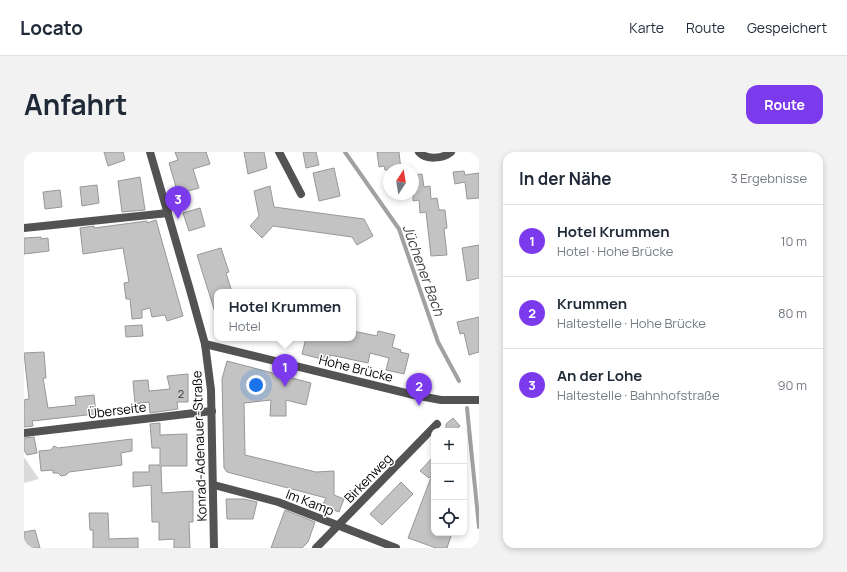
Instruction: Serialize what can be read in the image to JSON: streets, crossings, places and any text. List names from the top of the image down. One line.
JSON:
{"streets":{"street":["Hohe Brücke","Überseite","Konrad-Adenauer-Straße","Birkenweg","Im Kamp"]},"crossings":[["Hohe Brücke","Konrad-Adenauer-Straße"],["Überseite","Konrad-Adenauer-Straße"],["Konrad-Adenauer-Straße","Im Kamp"],["Birkenweg","Im Kamp"]],"water":["Jüchener Bach"],"house_numbers":["2"],"north":"top","page":{"header":"Locato","nav":["Karte","Route","Gespeichert"],"title":"Anfahrt","buttons":"Route","heading":["In der Nähe","3 Ergebnisse"],"pins":["3","1","2"],"list":[{"mark":"1","name":"Hotel Krummen","note":"Hotel · Hohe Brücke","value":"10 m"},{"mark":"2","name":"Krummen","note":"Haltestelle · Hohe Brücke","value":"80 m"},{"mark":"3","name":"An der Lohe","note":"Haltestelle · Bahnhofstraße","value":"90 m"}],"popup":["Hotel Krummen","Hotel"],"map_buttons":["+","−"]}}
